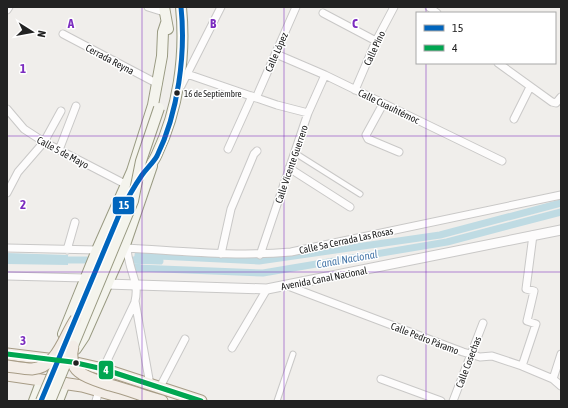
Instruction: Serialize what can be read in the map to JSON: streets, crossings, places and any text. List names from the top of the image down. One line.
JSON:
{"streets":{"street":["Calle Pino","Calle López","Cerrada Reyna","Calle Cuauhtémoc","Calle 5 de Mayo","Calle Vicente Guerrero","Calle 5a Cerrada Las Rosas","Avenida Canal Nacional","Calle Pedro Páramo","Calle Cosechas"]},"crossings":[["Calle Pino","Calle Cuauhtémoc"],["Calle López","Calle Cuauhtémoc"],["Calle Cuauhtémoc","Calle Vicente Guerrero"],["Calle Vicente Guerrero","Calle 5a Cerrada Las Rosas"],["Avenida Canal Nacional","Calle Pedro Páramo"],["Calle Pedro Páramo","Calle Cosechas"]],"water":["Canal Nacional"],"places":["16 de Septiembre"],"lines":["transit line 15","transit line 4"],"legend":["15","4"],"north":"right","grid":{"columns":["A","B","C"],"rows":["1","2","3"]}}
